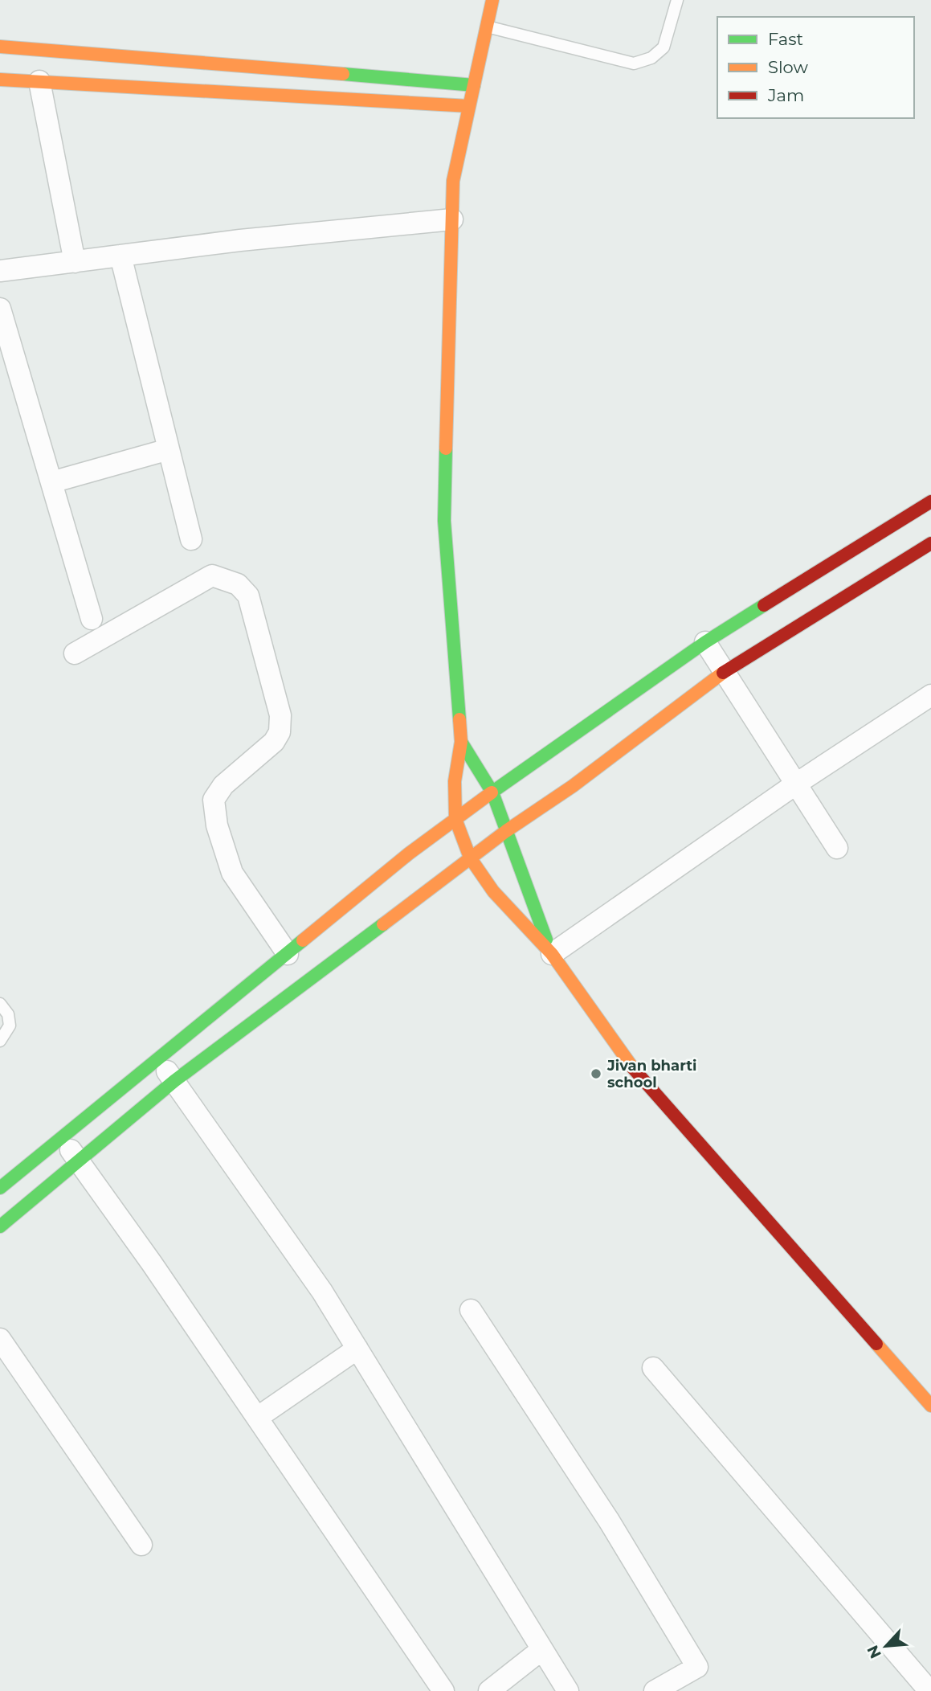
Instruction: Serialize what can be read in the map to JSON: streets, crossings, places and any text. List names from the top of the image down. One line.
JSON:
{"places":["Jivan bharti school"],"legend":["Fast","Slow","Jam"],"north":"bottom left"}
